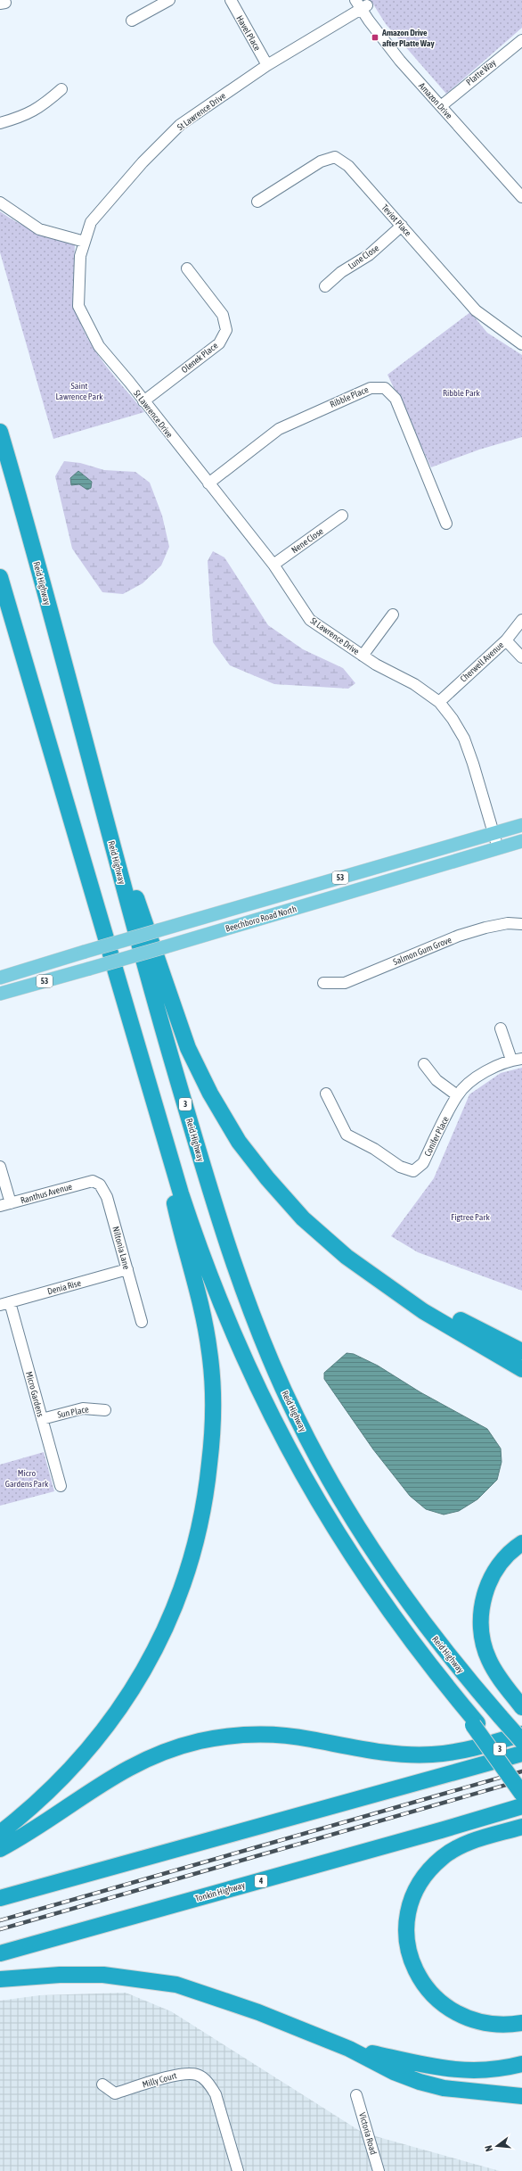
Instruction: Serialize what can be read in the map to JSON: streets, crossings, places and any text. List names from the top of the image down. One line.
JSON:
{"streets":{"highway":["Reid Highway","3","4","Tonkin Highway"],"main road":["53","Beechboro Road North"],"street":["Havel Place","Platte Way","Amazon Drive","St Lawrence Drive","Teviot Place","Lune Close","Olenek Place","Ribble Place","Nene Close","Cherwell Avenue","Salmon Gum Grove","Conifer Place","Ranthus Avenue","Niltonia Lane","Denia Rise","Micro Gardens","Sun Place","Milly Court","Victoria Road"]},"crossings":[["Havel Place","St Lawrence Drive"],["Platte Way","Amazon Drive"],["Amazon Drive","St Lawrence Drive"],["St Lawrence Drive","Olenek Place"],["St Lawrence Drive","Ribble Place"],["St Lawrence Drive","Nene Close"],["St Lawrence Drive","Cherwell Avenue"],["St Lawrence Drive","Beechboro Road North"],["Teviot Place","Lune Close"],["Ranthus Avenue","Niltonia Lane"],["Niltonia Lane","Denia Rise"],["Denia Rise","Micro Gardens"],["Micro Gardens","Sun Place"]],"parks":["Saint Lawrence Park","Ribble Park","Figtree Park","Micro Gardens Park"],"places":{"transit":["Amazon Drive after Platte Way"]},"north":"left"}
